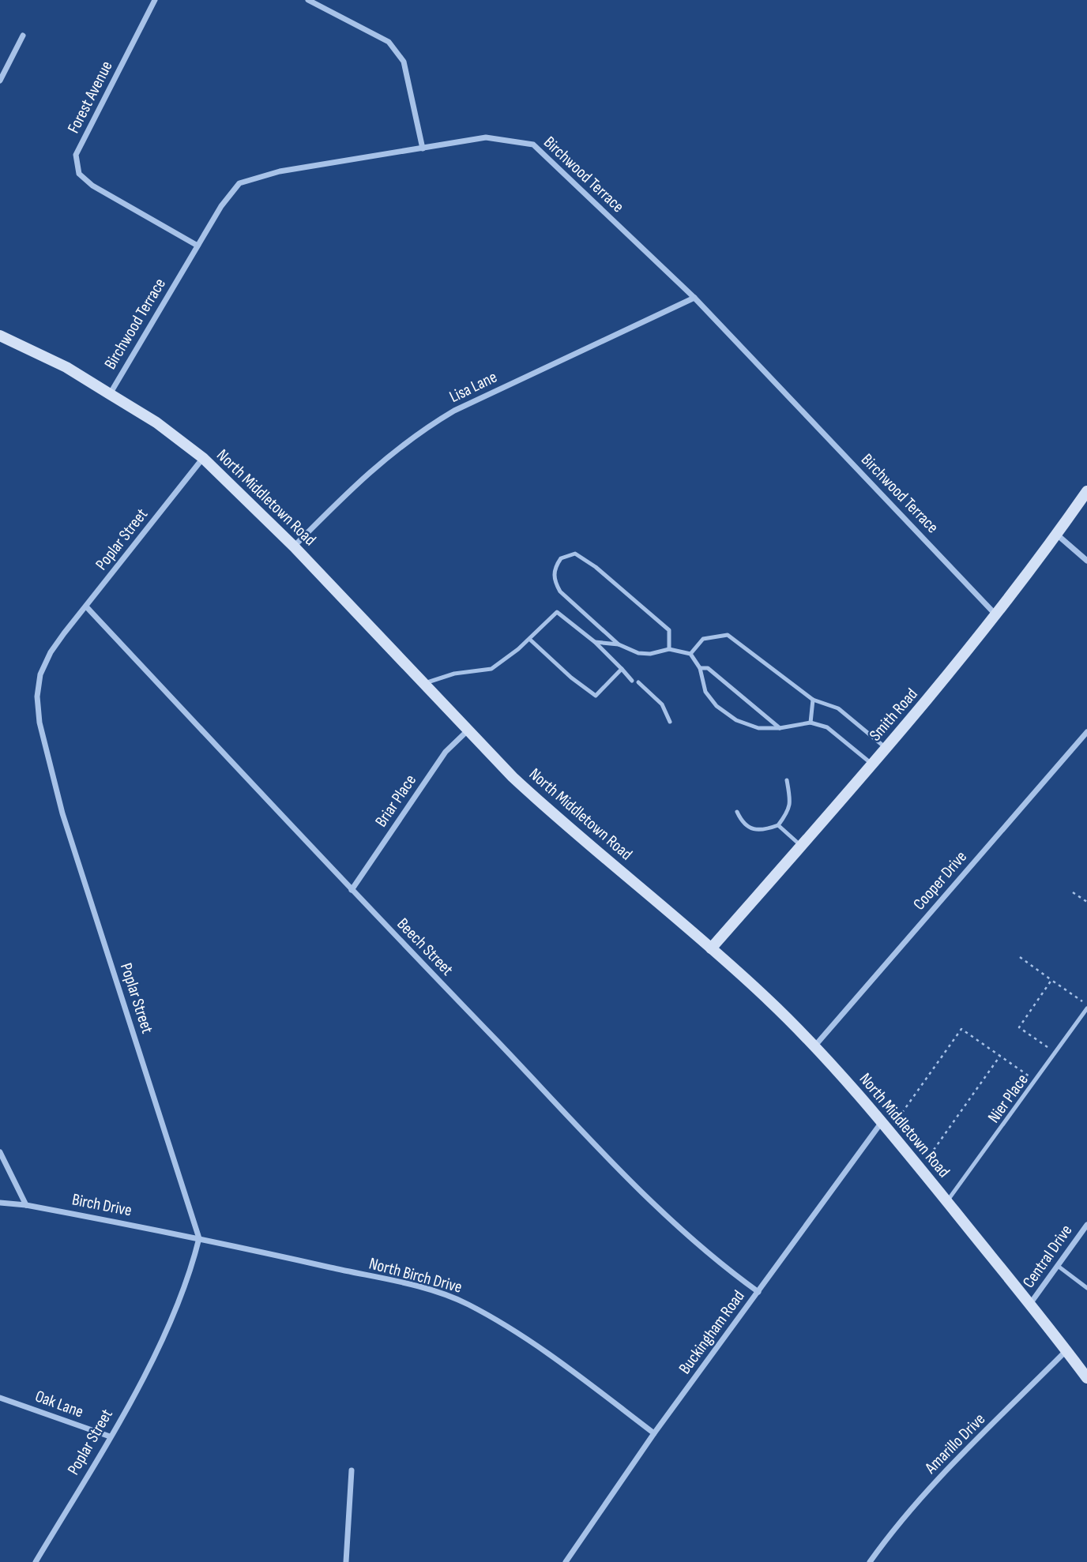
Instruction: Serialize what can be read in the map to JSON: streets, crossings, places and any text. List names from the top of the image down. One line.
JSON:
{"streets":{"street":["Forest Avenue","Birchwood Terrace","Lisa Lane","North Middletown Road","Poplar Street","Smith Road","Briar Place","Cooper Drive","Beech Street","Birch Drive","Central Drive","North Birch Drive","Buckingham Road","Oak Lane","Amarillo Drive"],"lane":["Nier Place"]},"crossings":[["Forest Avenue","Birchwood Terrace"],["Birchwood Terrace","Lisa Lane"],["Birchwood Terrace","North Middletown Road"],["Birchwood Terrace","Smith Road"],["Lisa Lane","North Middletown Road"],["North Middletown Road","Poplar Street"],["North Middletown Road","Smith Road"],["North Middletown Road","Briar Place"],["North Middletown Road","Cooper Drive"],["North Middletown Road","Nier Place"],["North Middletown Road","Central Drive"],["North Middletown Road","Buckingham Road"],["North Middletown Road","Amarillo Drive"],["Poplar Street","Beech Street"],["Poplar Street","Birch Drive"],["Poplar Street","North Birch Drive"],["Poplar Street","Oak Lane"],["Briar Place","Beech Street"],["Beech Street","Buckingham Road"],["Birch Drive","North Birch Drive"],["North Birch Drive","Buckingham Road"]]}
